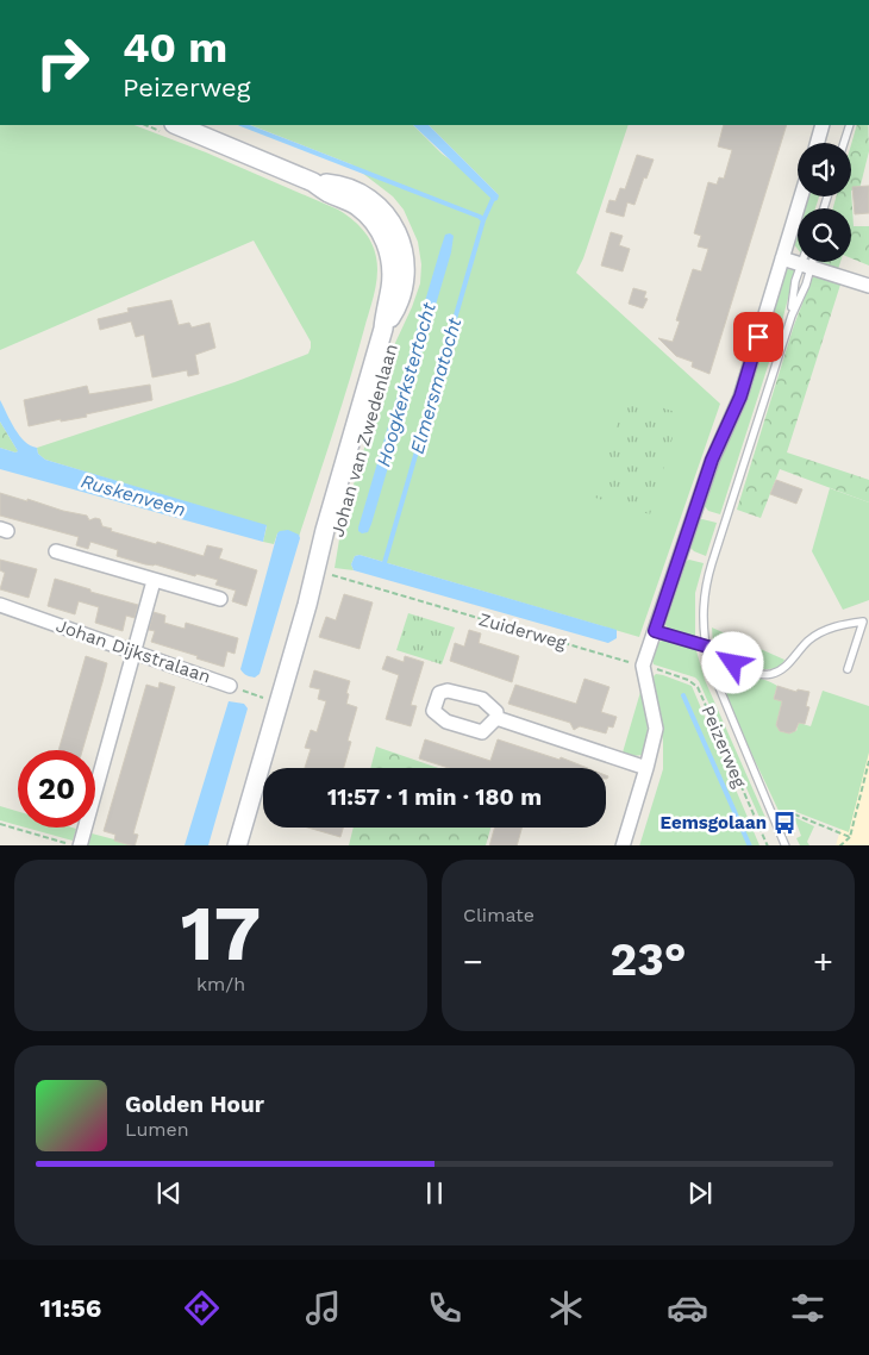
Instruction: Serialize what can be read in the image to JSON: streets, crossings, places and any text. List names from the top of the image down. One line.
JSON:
{"streets":{"main road":["Johan van Zwedenlaan"],"street":["Johan Dijkstralaan"],"lane":["Peizerweg"],"path":["Zuiderweg"]},"crossings":[["Johan van Zwedenlaan","Zuiderweg"],["Zuiderweg","Peizerweg"]],"water":["Hoogkerkstertocht","Elmersmatocht","Ruskenveen"],"places":{"bus stop":["Eemsgolaan"]},"page":{"turn":["40 m","Peizerweg"],"limit":"20","trip":"11:57 · 1 min · 180 m","tile":[["17","km/h"],"Climate"],"heat":["−","23°","+"],"song":["Golden Hour","Lumen"],"tabs":"11:56"}}
